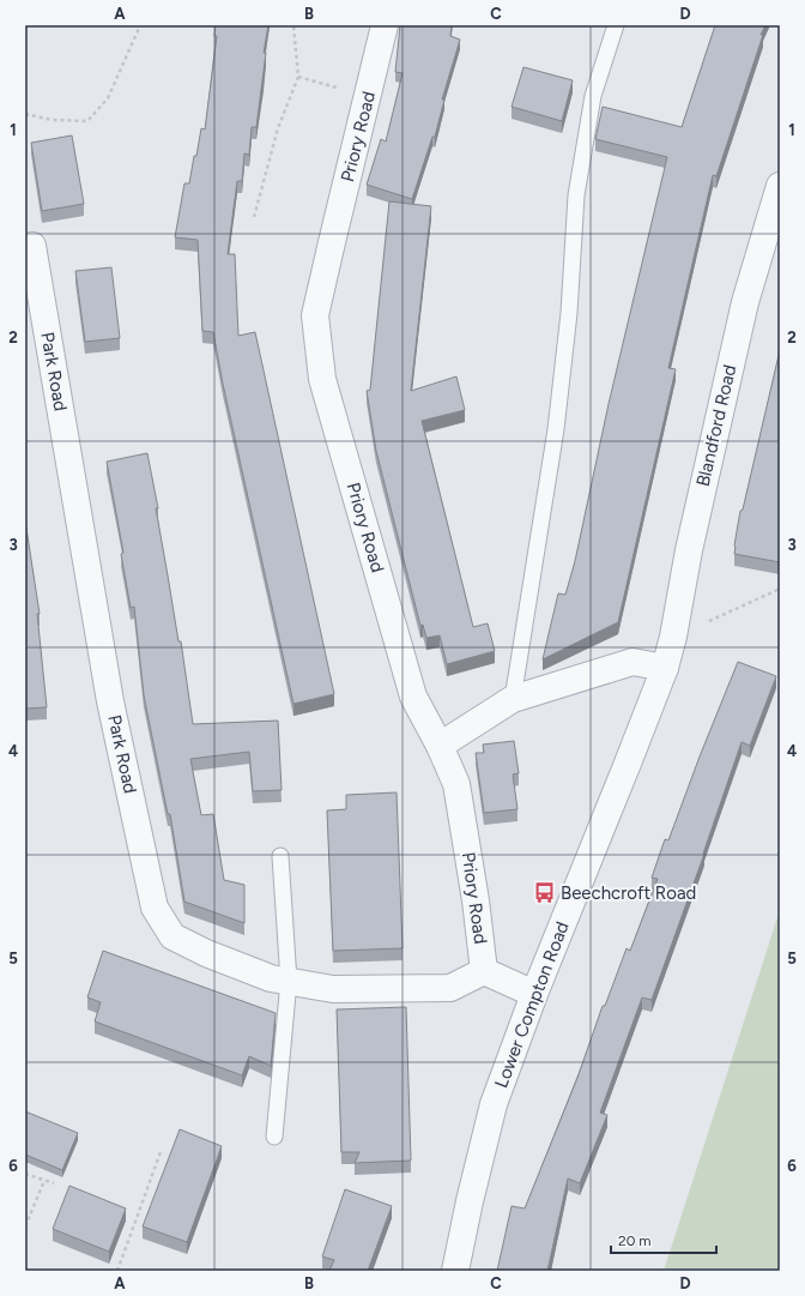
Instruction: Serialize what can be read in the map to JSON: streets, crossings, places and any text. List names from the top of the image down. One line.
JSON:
{"streets":{"street":["Priory Road","Park Road","Blandford Road","Lower Compton Road"]},"crossings":[["Priory Road","Park Road"],["Blandford Road","Lower Compton Road"]],"places":{"bus stop":["Beechcroft Road"]},"scale_bar":"20 m","grid":{"columns":["A","B","C","D"],"rows":["1","2","3","4","5","6"]}}
